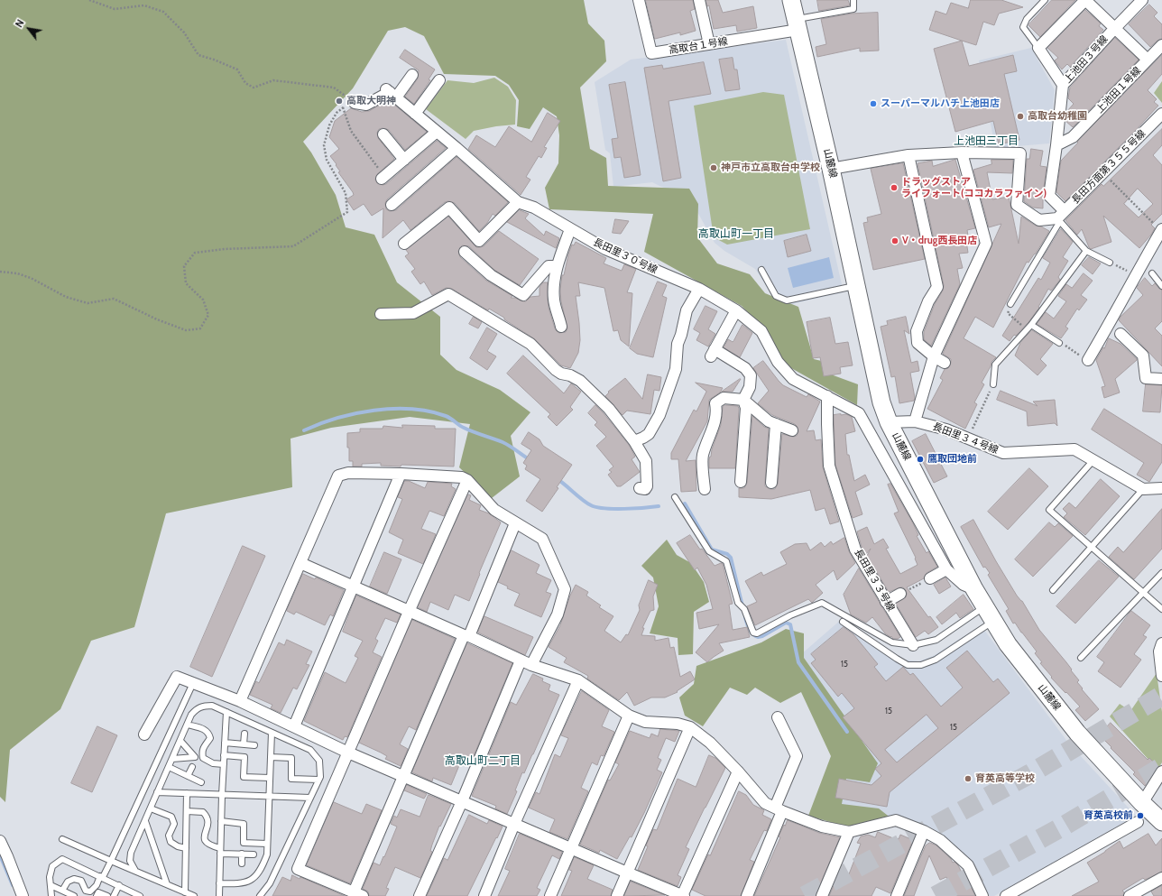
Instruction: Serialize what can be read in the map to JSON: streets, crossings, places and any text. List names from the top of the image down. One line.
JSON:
{"streets":{"main road":["山麓線"],"street":["高取台１号線","上池田３号線","上池田１号線","長田方面第３５５号線","長田里３０号線","長田里３４号線","長田里３３号線"]},"crossings":[["高取台１号線","山麓線"],["上池田３号線","上池田１号線"],["上池田３号線","長田方面第３５５号線"],["山麓線","長田里３４号線"],["長田里３０号線","長田里３３号線"]],"districts":["上池田三丁目","高取山町一丁目","高取山町二丁目"],"places":["高取大明神","スーパーマルハチ上池田店","高取台幼稚園","神戸市立高取台中学校","ドラッグストア ライフォート(ココカラファイン)","V・drug西長田店","鷹取団地前","育英高等学校","育英高校前"],"house_numbers":["15","15","15"],"north":"top left"}
